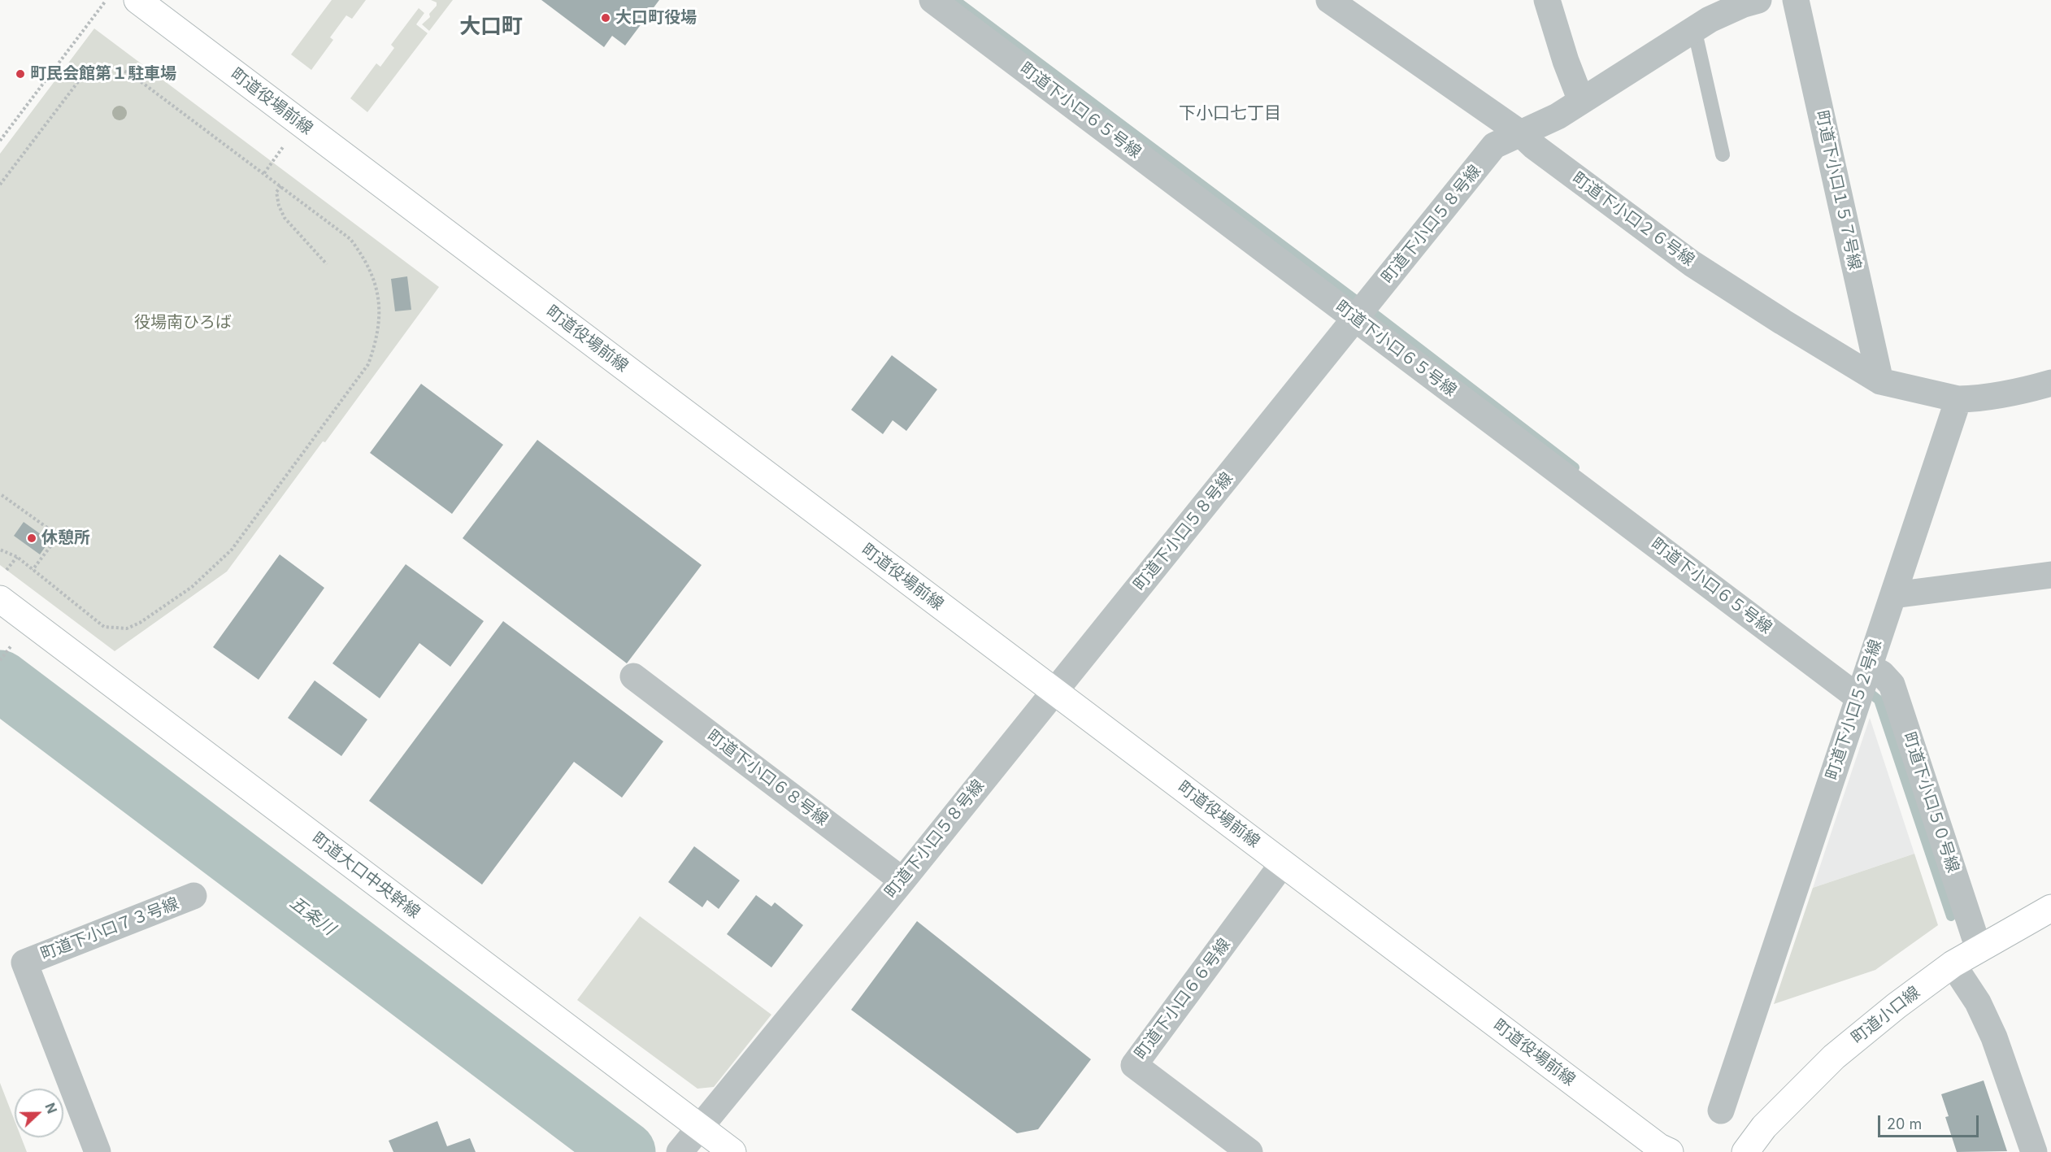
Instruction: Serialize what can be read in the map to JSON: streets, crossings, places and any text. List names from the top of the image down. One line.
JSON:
{"streets":{"street":["町道役場前線","町道下小口６５号線","町道下小口１５７号線","町道下小口２６号線","町道下小口５８号線","町道下小口５２号線","町道下小口６８号線","町道下小口５０号線","町道大口中央幹線","町道下小口７３号線","町道下小口６６号線","町道小口線"]},"crossings":[["町道役場前線","町道下小口５８号線"],["町道役場前線","町道下小口６６号線"],["町道下小口６５号線","町道下小口５８号線"],["町道下小口６５号線","町道下小口５２号線"],["町道下小口１５７号線","町道下小口２６号線"],["町道下小口２６号線","町道下小口５８号線"],["町道下小口２６号線","町道下小口５２号線"],["町道下小口５８号線","町道下小口６８号線"],["町道下小口５８号線","町道大口中央幹線"],["町道下小口５２号線","町道下小口５０号線"],["町道下小口５０号線","町道小口線"]],"districts":["大口町","下小口七丁目"],"water":["五条川"],"parks":["役場南ひろば"],"places":["大口町役場","町民会館第１駐車場","休憩所"],"scale_bar":"20 m","north":"right"}
